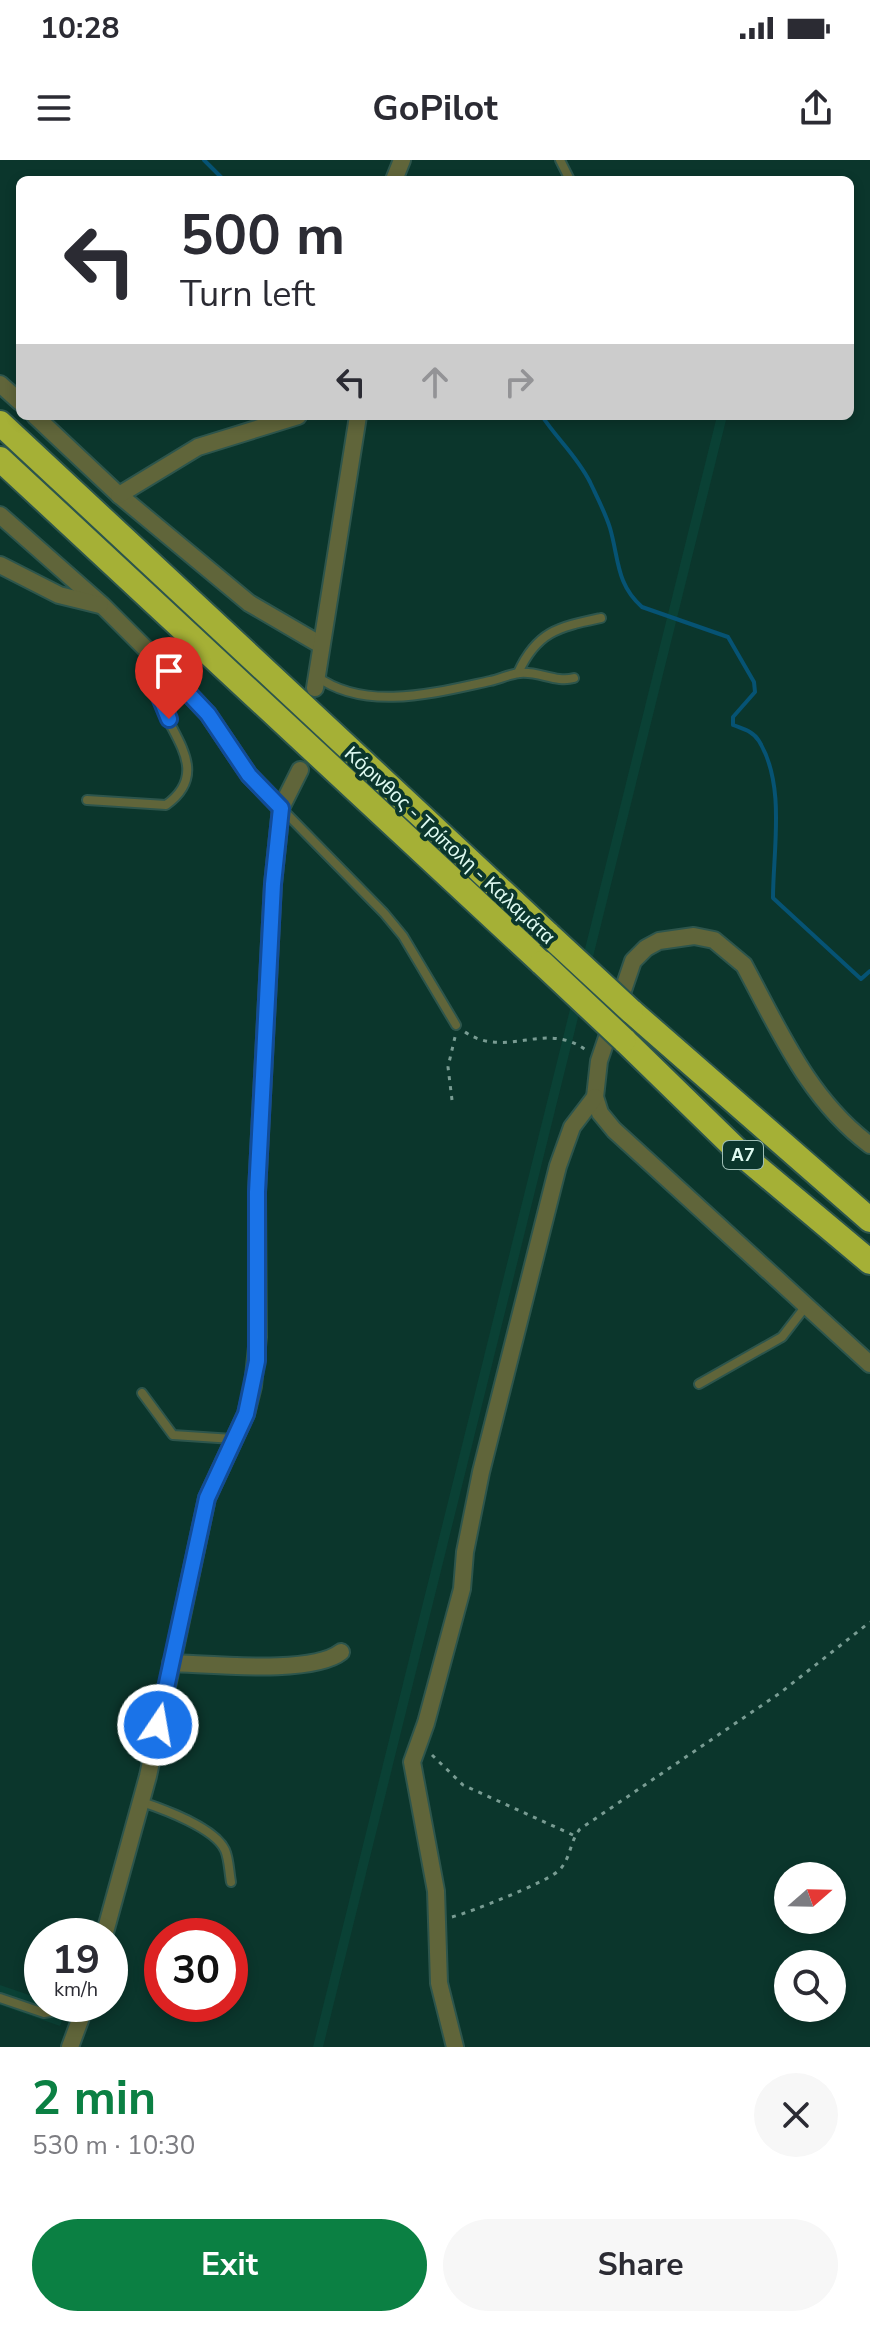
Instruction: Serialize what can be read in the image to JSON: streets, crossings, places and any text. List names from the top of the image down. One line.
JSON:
{"streets":{"highway":["Κόρινθος - Τρίπολη - Καλαμάτα","Α7"]},"north":"right","page":{"status":"10:28","header":"GoPilot","turn":["500 m","Turn left"],"speed":"19 km/h","limit":"30","heading":["2 min","530 m · 10:30"],"buttons":["Exit","Share"]}}
